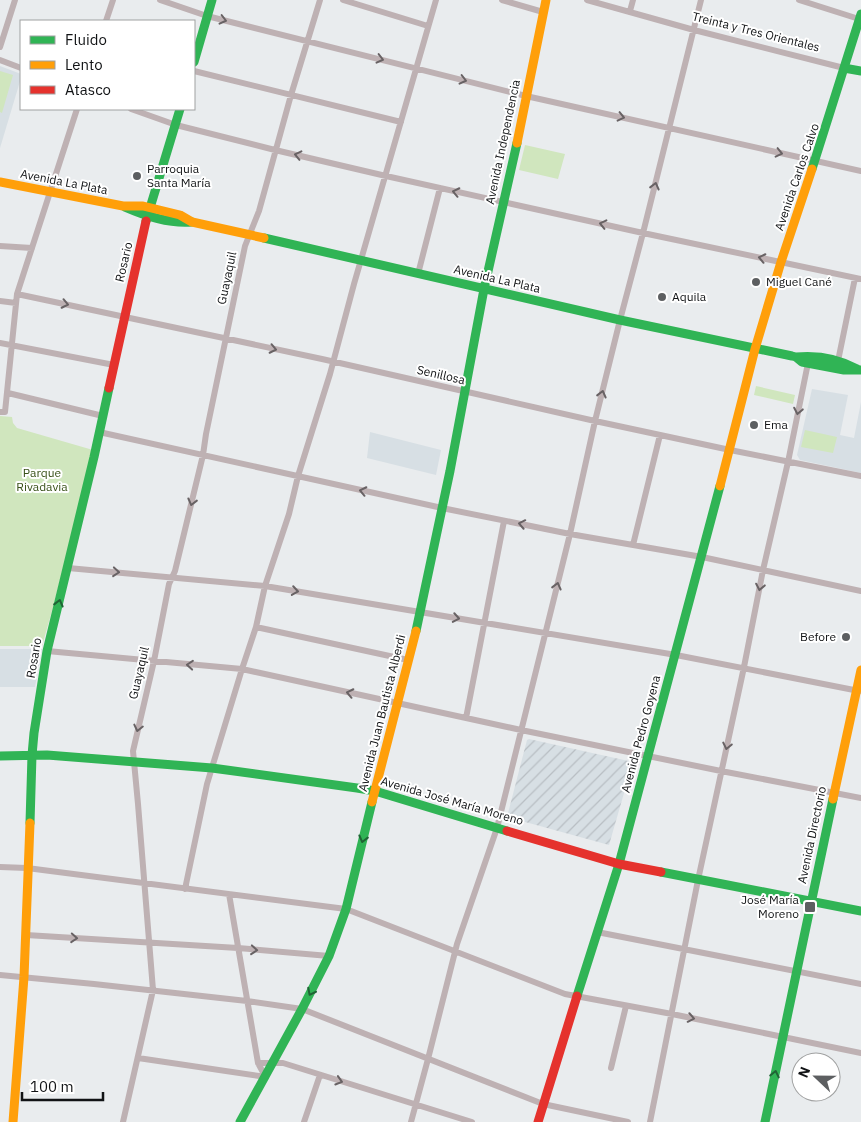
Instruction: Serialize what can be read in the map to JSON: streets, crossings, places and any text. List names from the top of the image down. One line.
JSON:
{"streets":{"main road":["Treinta y Tres Orientales","Avenida Independencia","Avenida Carlos Calvo","Avenida La Plata","Rosario","Avenida Juan Bautista Alberdi","Avenida Pedro Goyena","Avenida José María Moreno","Avenida Directorio"],"street":["Guayaquil","Senillosa"]},"crossings":[["Treinta y Tres Orientales","Avenida Carlos Calvo"],["Avenida Independencia","Avenida La Plata"],["Avenida Independencia","Avenida Juan Bautista Alberdi"],["Avenida Carlos Calvo","Avenida La Plata"],["Avenida Carlos Calvo","Avenida Pedro Goyena"],["Avenida La Plata","Rosario"],["Avenida La Plata","Guayaquil"],["Avenida La Plata","Avenida Juan Bautista Alberdi"],["Avenida La Plata","Avenida Pedro Goyena"],["Rosario","Senillosa"],["Rosario","Avenida José María Moreno"],["Guayaquil","Senillosa"],["Guayaquil","Avenida José María Moreno"],["Senillosa","Avenida Juan Bautista Alberdi"],["Senillosa","Avenida Pedro Goyena"],["Avenida Juan Bautista Alberdi","Avenida José María Moreno"],["Avenida Pedro Goyena","Avenida José María Moreno"],["Avenida José María Moreno","Avenida Directorio"]],"parks":["Parque Rivadavia"],"places":{"other":["Parroquia Santa María","Miguel Cané","Aquila","Ema","Before"],"transit":["José María Moreno"]},"legend":["Fluido","Lento","Atasco"],"scale_bar":"100 m","north":"left"}
